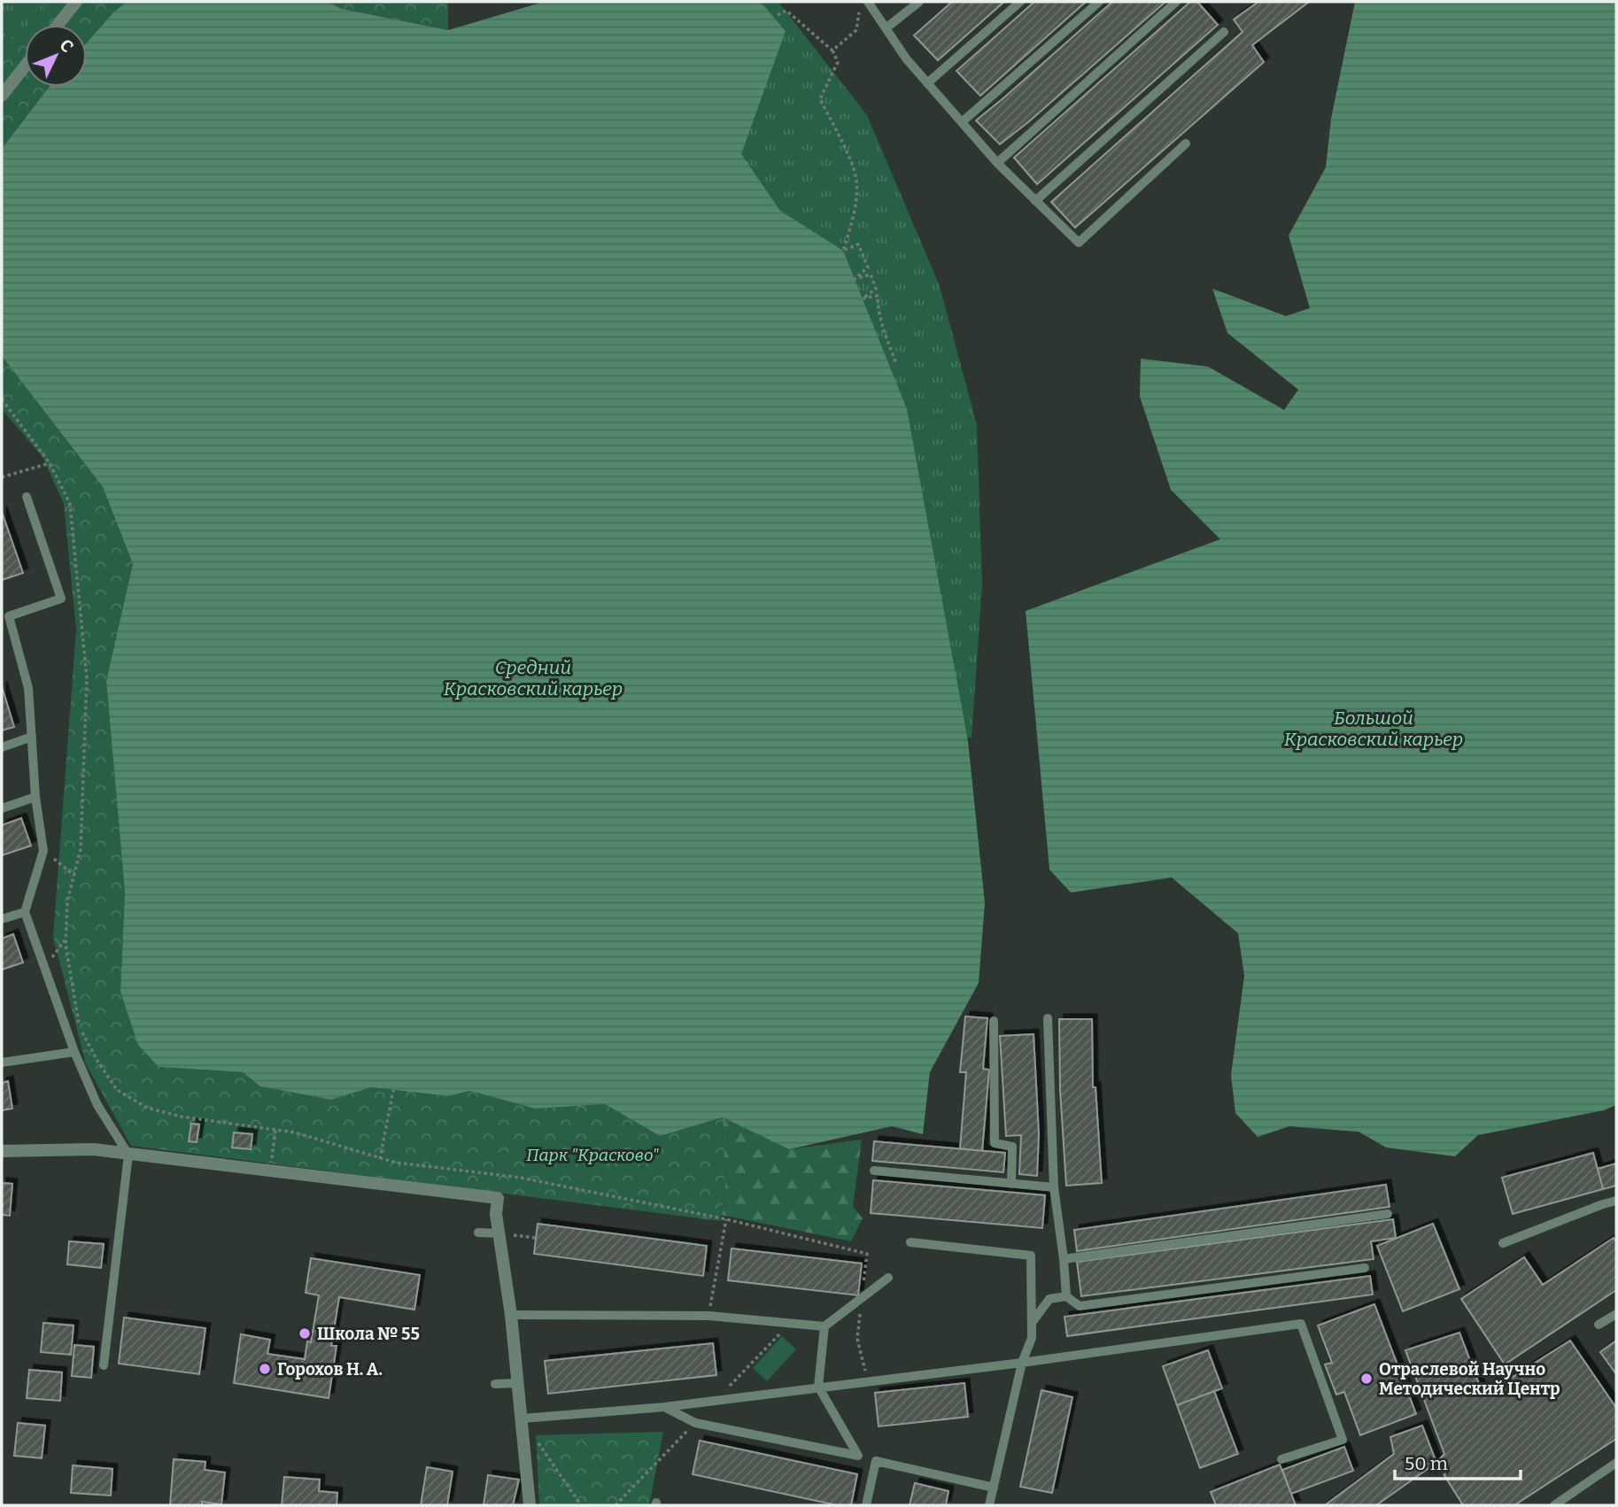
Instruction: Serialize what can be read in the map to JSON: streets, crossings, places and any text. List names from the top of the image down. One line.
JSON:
{"water":["Средний Красковский карьер","Большой Красковский карьер"],"parks":["Парк \"Красково\""],"places":["Школа № 55","Горохов Н. А.","Отраслевой Научно Методический Центр"],"scale_bar":"50 m","north":"top right"}
